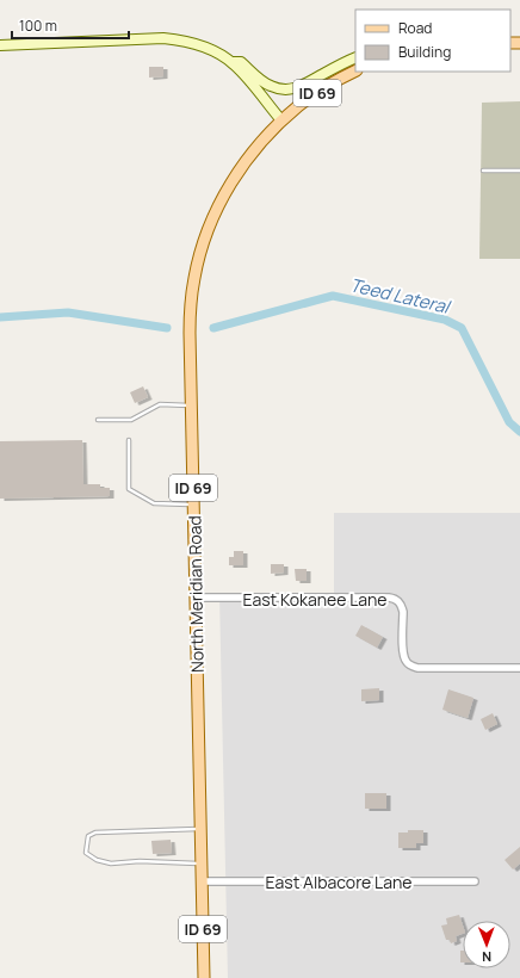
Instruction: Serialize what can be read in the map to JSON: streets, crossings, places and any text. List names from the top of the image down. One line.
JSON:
{"streets":{"main road":["ID 69","North Meridian Road"],"street":["East Kokanee Lane","East Albacore Lane"]},"crossings":[["ID 69","North Meridian Road"],["North Meridian Road","East Kokanee Lane"],["North Meridian Road","East Albacore Lane"]],"water":["Teed Lateral"],"legend":["Road","Building"],"scale_bar":"100 m","north":"bottom"}
